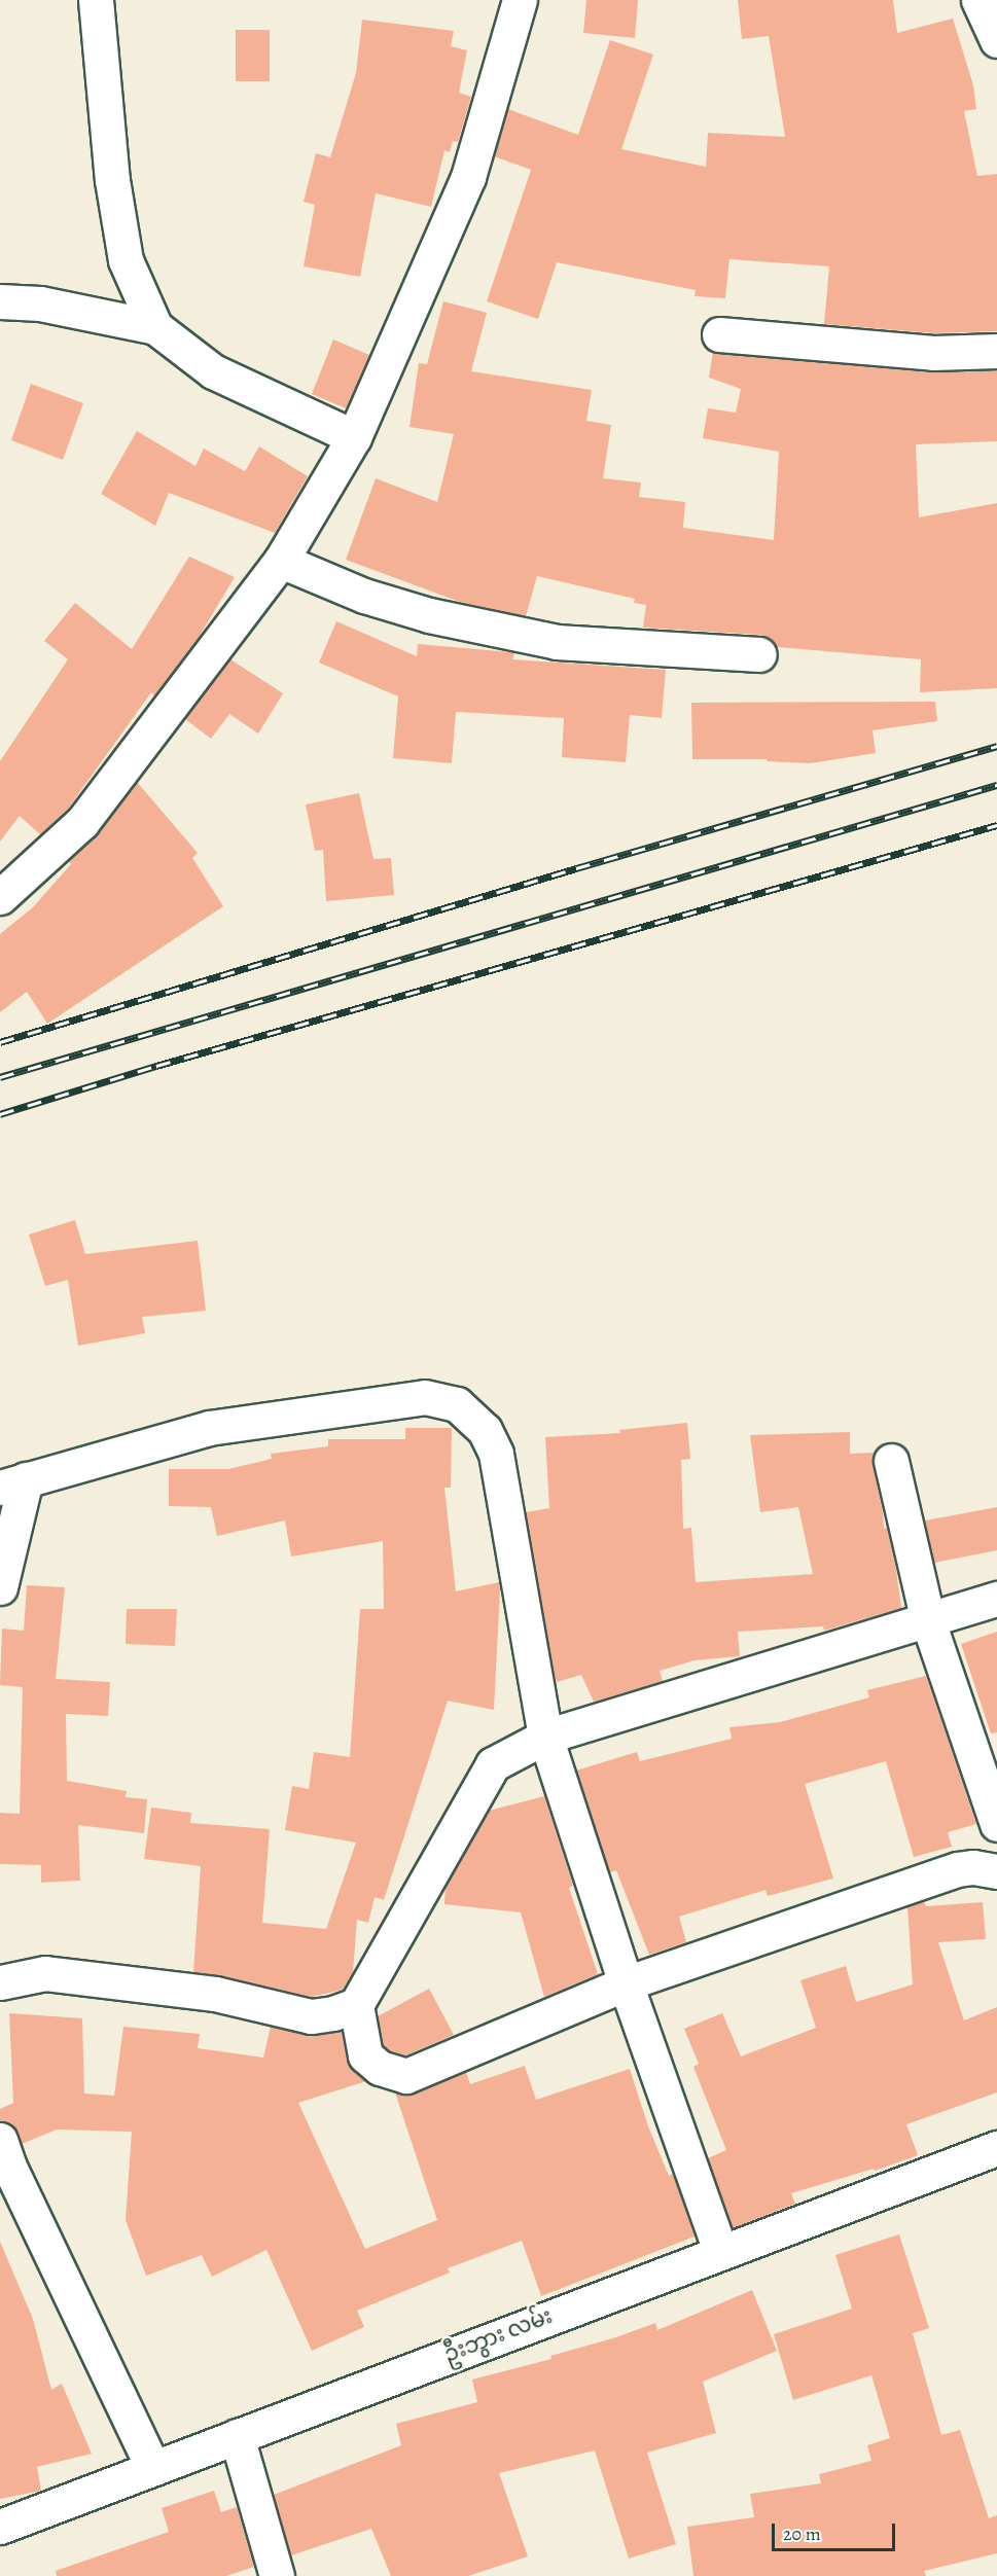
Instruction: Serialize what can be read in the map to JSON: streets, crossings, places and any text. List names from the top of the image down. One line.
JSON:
{"streets":{"street":["ဦးဘွား လမ်း"]},"scale_bar":"20 m"}
